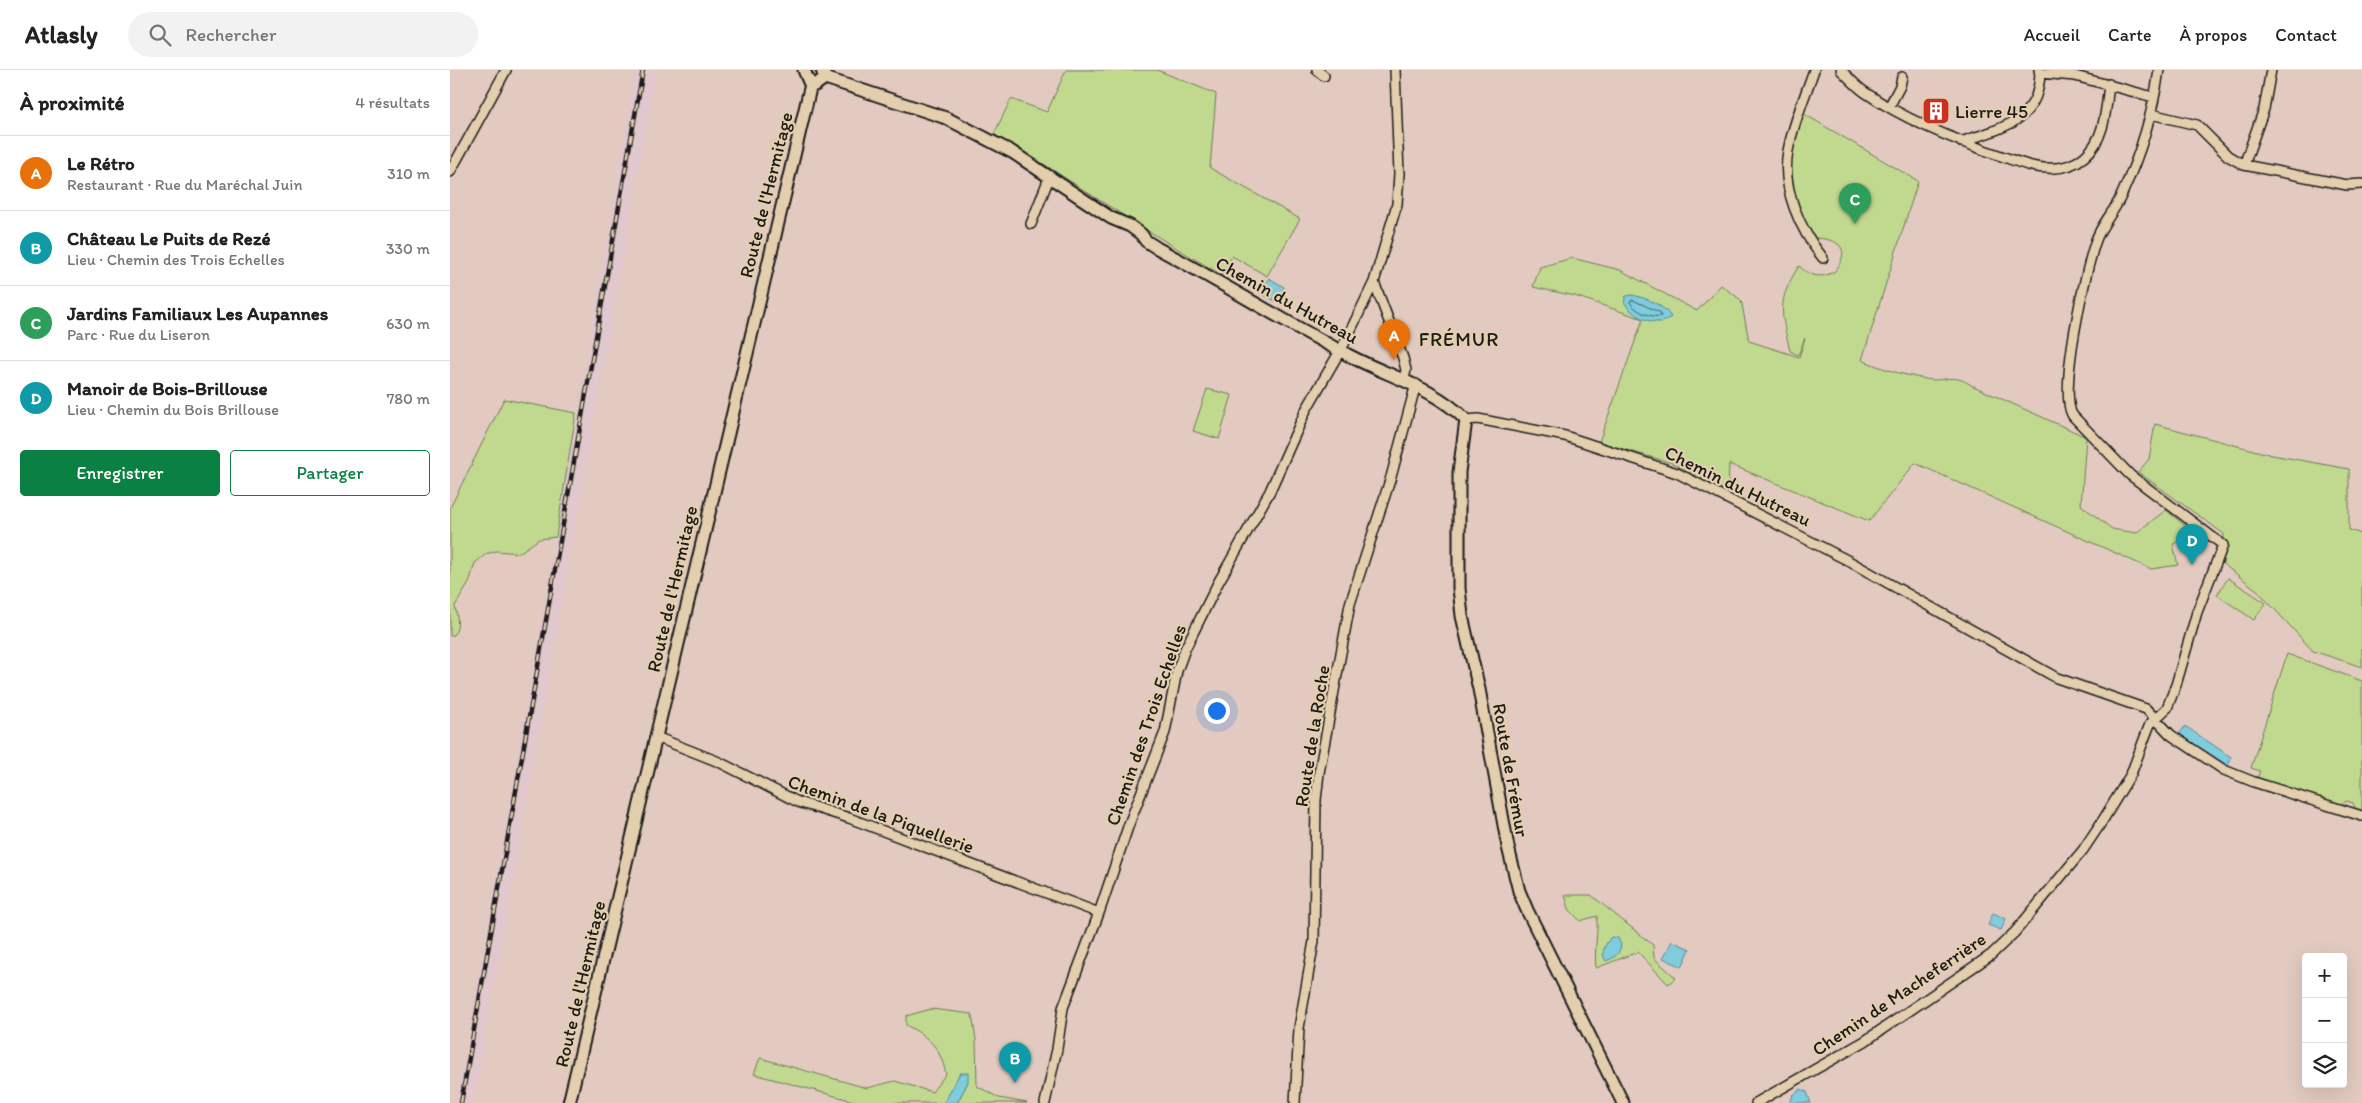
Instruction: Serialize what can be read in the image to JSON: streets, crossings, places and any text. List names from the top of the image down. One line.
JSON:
{"streets":{"street":["Route de l'Hermitage","Chemin du Hutreau","Chemin des Trois Echelles","Route de la Roche","Route de Frémur","Chemin de la Piquellerie","Chemin de Macheferrière"]},"crossings":[["Route de l'Hermitage","Chemin de la Piquellerie"],["Chemin du Hutreau","Chemin des Trois Echelles"],["Chemin du Hutreau","Route de la Roche"],["Chemin du Hutreau","Route de Frémur"],["Chemin du Hutreau","Chemin de Macheferrière"],["Chemin des Trois Echelles","Chemin de la Piquellerie"]],"districts":["FRÉMUR"],"places":{"building":["Lierre 45"]},"page":{"header":"Atlasly","search":"Rechercher","nav":["Accueil","Carte","À propos","Contact"],"heading":["À proximité","4 résultats"],"list":[{"mark":"A","name":"Le Rétro","note":"Restaurant · Rue du Maréchal Juin","value":"310 m"},{"mark":"B","name":"Château Le Puits de Rezé","note":"Lieu · Chemin des Trois Echelles","value":"330 m"},{"mark":"C","name":"Jardins Familiaux Les Aupannes","note":"Parc · Rue du Liseron","value":"630 m"},{"mark":"D","name":"Manoir de Bois-Brillouse","note":"Lieu · Chemin du Bois Brillouse","value":"780 m"}],"pins":["C","A","D","B"],"buttons":["Enregistrer","Partager"],"map_buttons":["+","−"]}}
